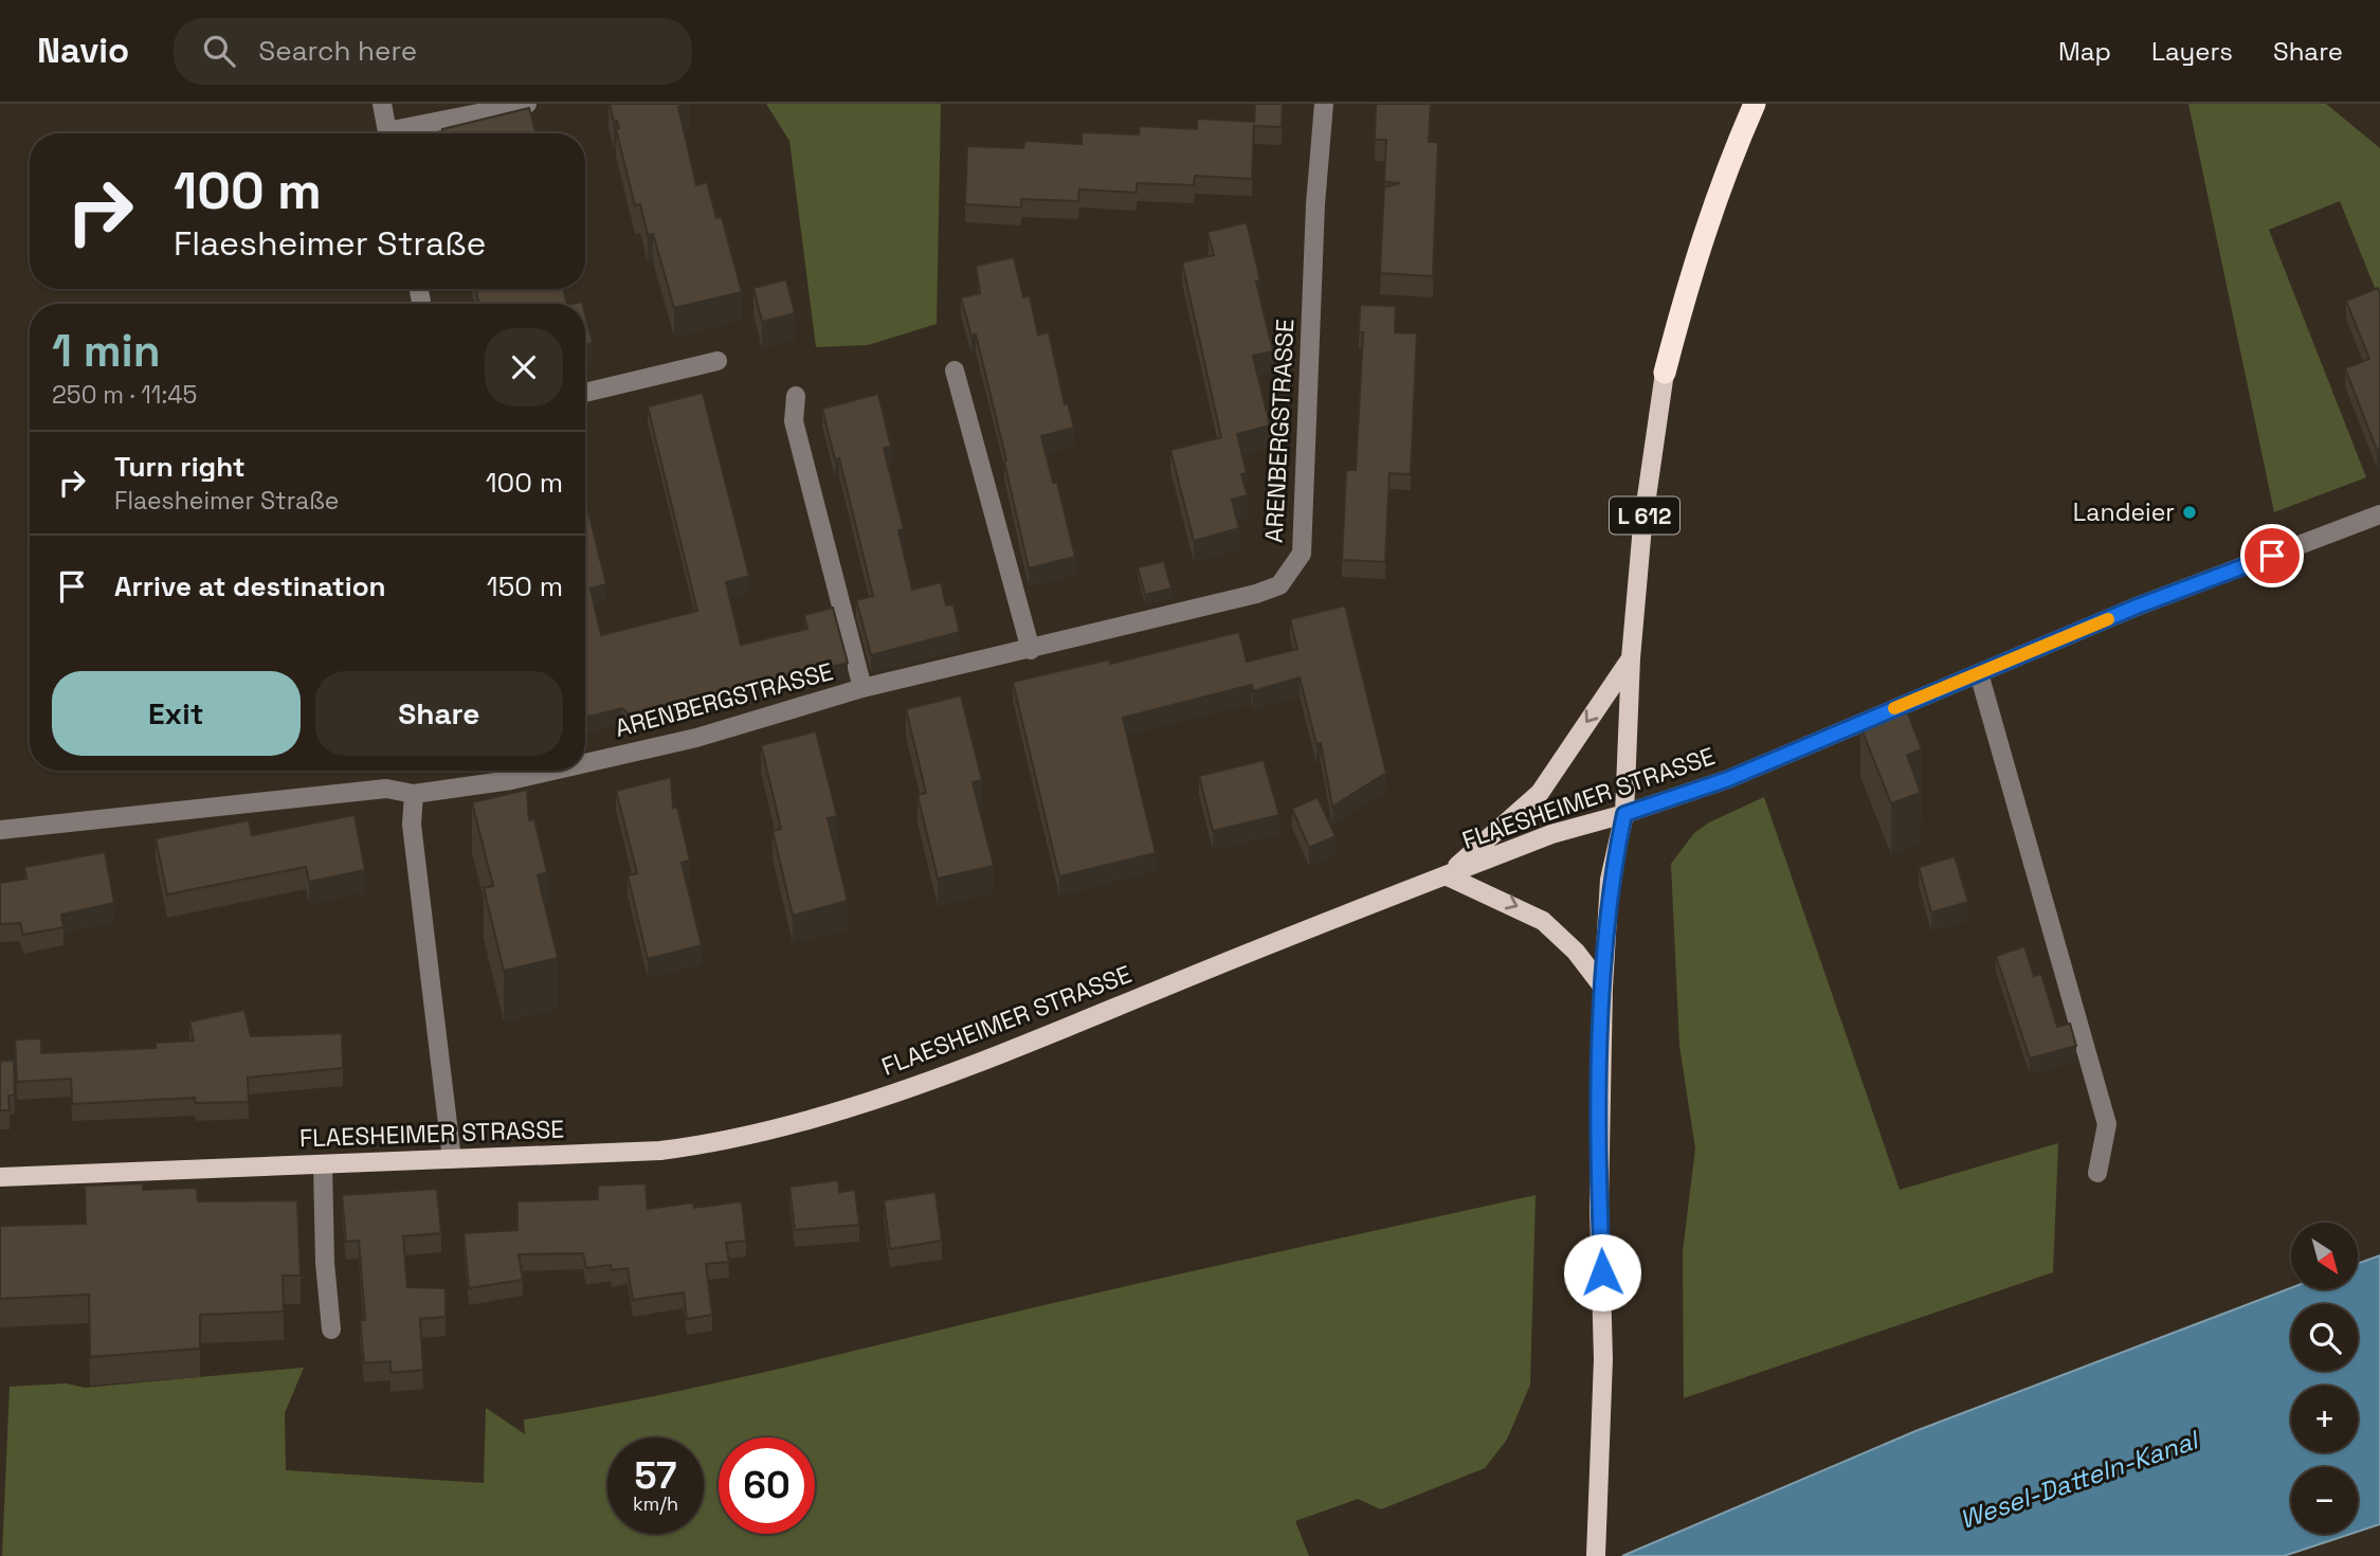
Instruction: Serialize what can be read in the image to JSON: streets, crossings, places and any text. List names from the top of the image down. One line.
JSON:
{"streets":{"highway":["L 612"],"main road":["FLAESHEIMER STRASSE"],"street":["ARENBERGSTRASSE"]},"crossings":[["L 612","FLAESHEIMER STRASSE"]],"water":["Wesel-Datteln-Kanal"],"places":["Landeier"],"north":"bottom right","page":{"header":"Navio","search":"Search here","nav":["Map","Layers","Share"],"turn":["100 m","Flaesheimer Straße"],"heading":["1 min","250 m · 11:45"],"list":[{"name":"Turn right","note":"Flaesheimer Straße","value":"100 m"},{"name":"Arrive at destination","value":"150 m"}],"buttons":["Exit","Share"],"map_buttons":["+","−"],"speed":"57 km/h","limit":"60"}}
